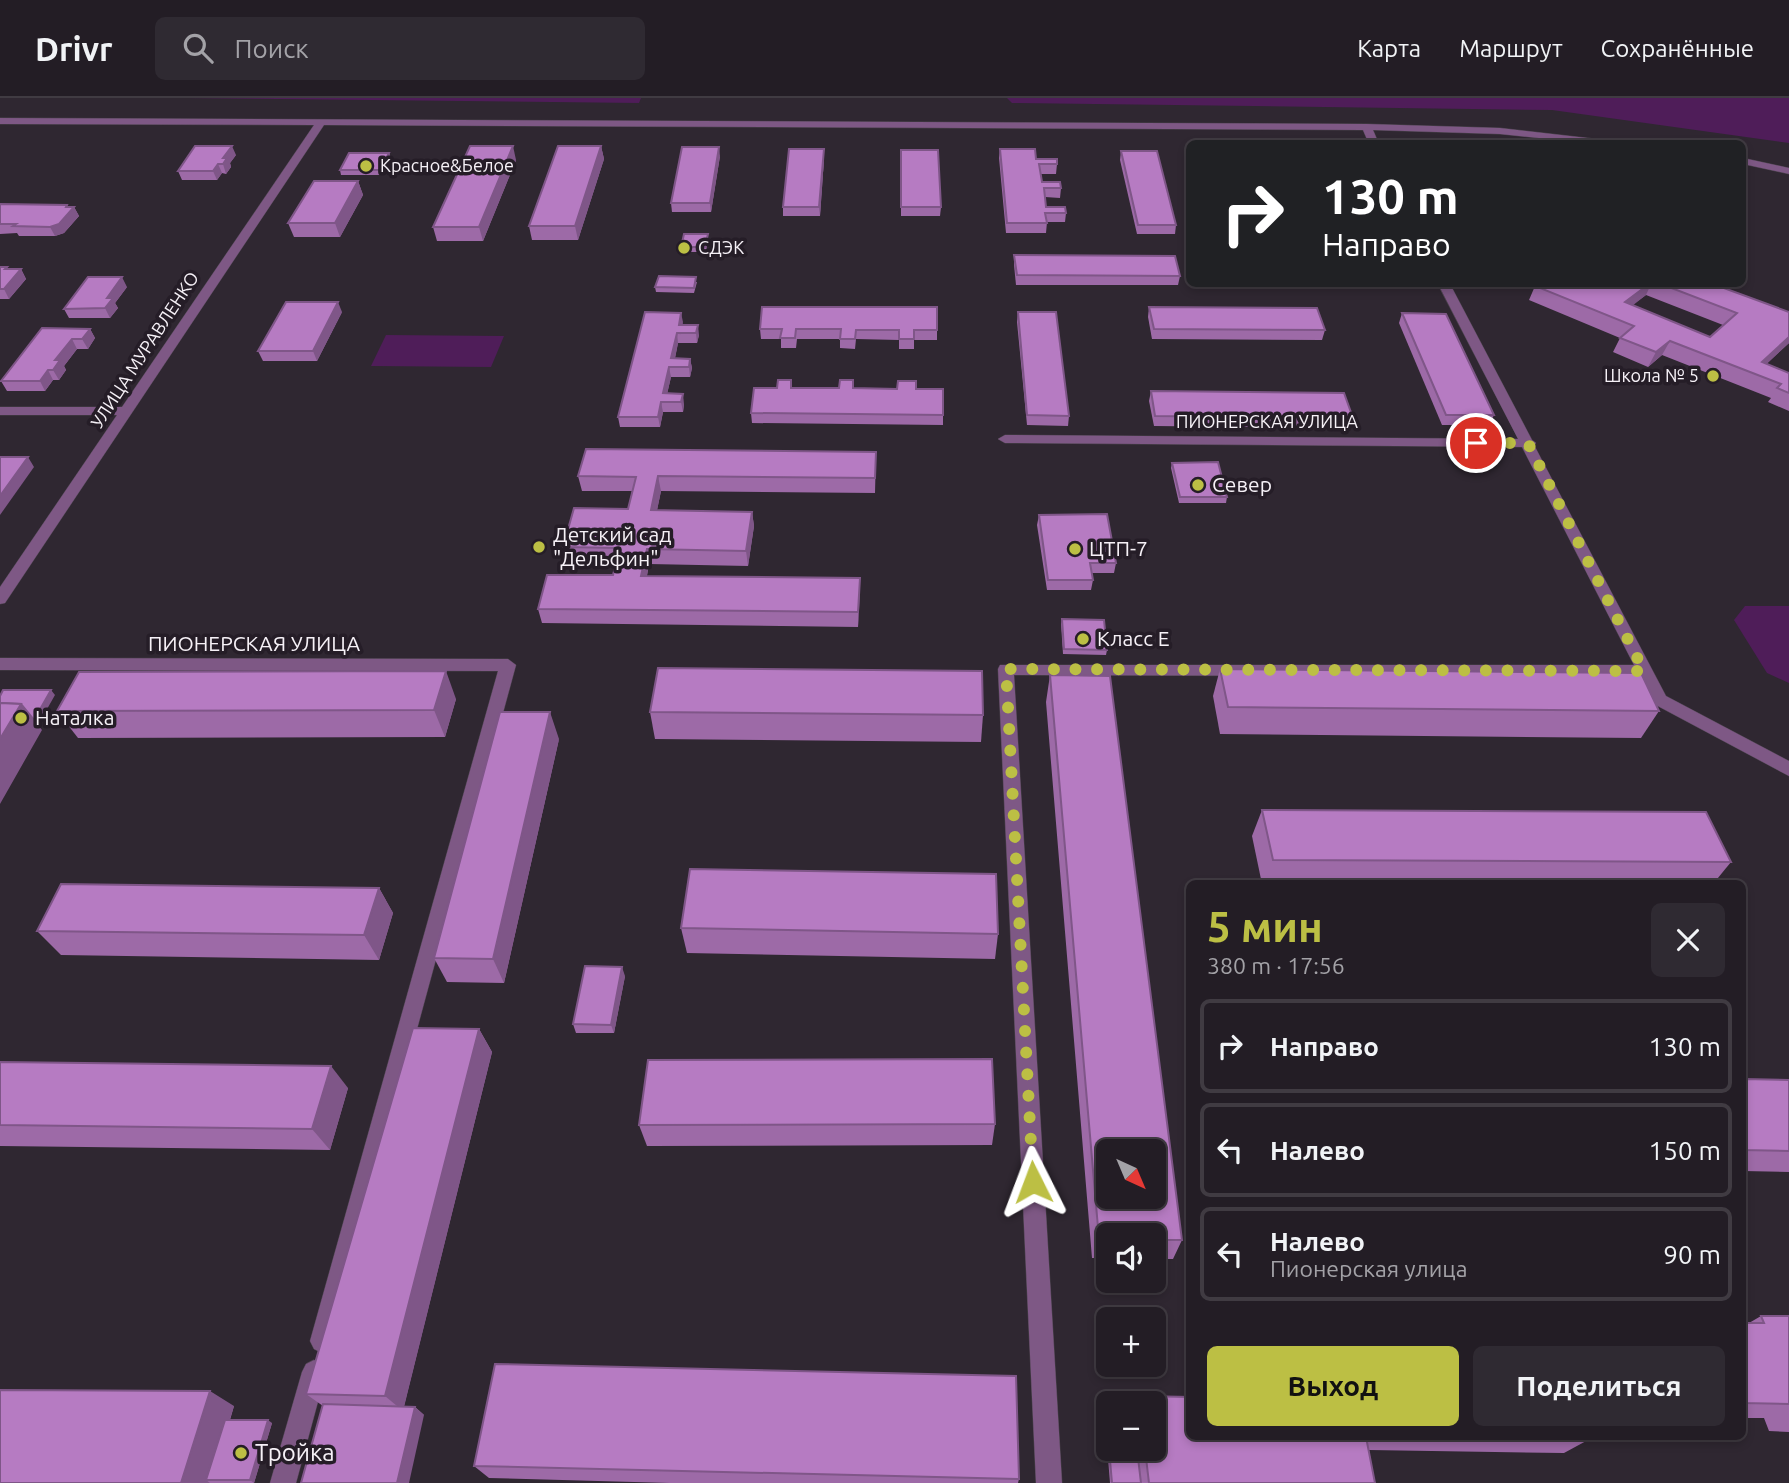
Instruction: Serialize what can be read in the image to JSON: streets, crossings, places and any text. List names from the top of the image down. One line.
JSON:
{"streets":{"street":["УЛИЦА МУРАВЛЕНКО","ПИОНЕРСКАЯ УЛИЦА"]},"places":["Красное&Белое","СДЭК","Школа № 5","Север","Детский сад \"Дельфин\"","ЦТП-7","Класс Е","Наталка","Тройка"],"north":"bottom right","page":{"header":"Drivr","search":"Поиск","nav":["Карта","Маршрут","Сохранённые"],"turn":["130 m","Направо"],"heading":["5 мин","380 m · 17:56"],"list":[{"name":"Направо","value":"130 m"},{"name":"Налево","value":"150 m"},{"name":"Налево","note":"Пионерская улица","value":"90 m"}],"map_buttons":["+","−"],"buttons":["Выход","Поделиться"]}}
